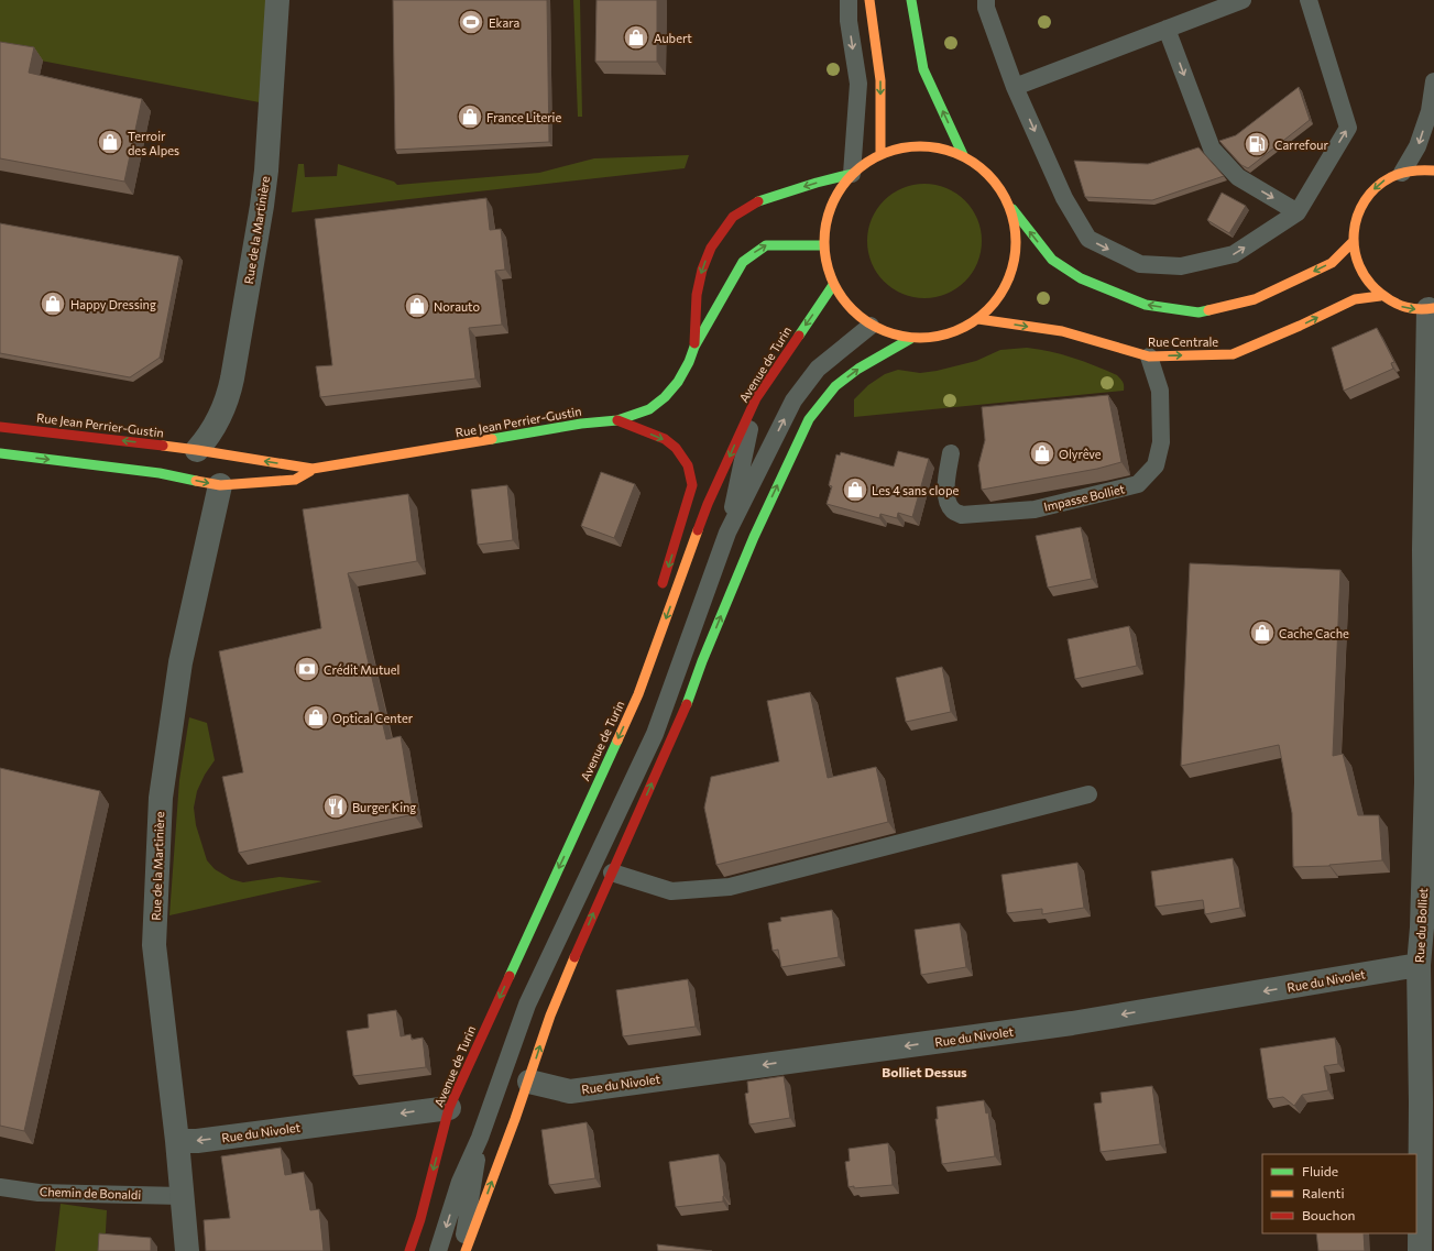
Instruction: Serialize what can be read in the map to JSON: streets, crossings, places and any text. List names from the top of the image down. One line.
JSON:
{"streets":{"main road":["Rue Centrale","Avenue de Turin","Rue Jean Perrier-Gustin"],"street":["Rue de la Martinière","Rue du Bolliet","Rue du Nivolet"],"lane":["Impasse Bolliet","Chemin de Bonaldi"]},"crossings":[["Rue de la Martinière","Rue Jean Perrier-Gustin"],["Rue de la Martinière","Rue du Nivolet"],["Rue de la Martinière","Chemin de Bonaldi"],["Rue Centrale","Impasse Bolliet"],["Avenue de Turin","Rue du Nivolet"],["Rue du Bolliet","Rue du Nivolet"]],"one_way":["Rue Centrale","Rue du Nivolet"],"districts":["Bolliet Dessus"],"places":{"sports":["Ekara"],"shop":["Aubert","France Literie","Terroir des Alpes","Happy Dressing","Norauto","Olyrêve","Les 4 sans clope","Cache Cache","Optical Center"],"fuel station":["Carrefour"],"bank":["Crédit Mutuel"],"restaurant":["Burger King"]},"legend":["Fluide","Ralenti","Bouchon"]}
